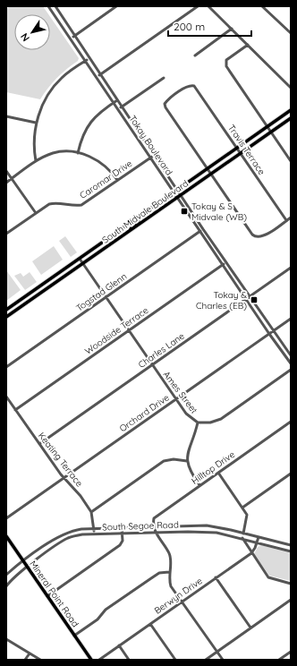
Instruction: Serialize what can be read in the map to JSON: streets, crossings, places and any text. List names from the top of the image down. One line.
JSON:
{"streets":{"main road":["South Midvale Boulevard","Mineral Point Road"],"street":["Tokay Boulevard","Travis Terrace","Caromar Drive","Togstad Glenn","Woodside Terrace","Charles Lane","Ames Street","Orchard Drive","Keating Terrace","Hilltop Drive","South Segoe Road","Berwyn Drive"]},"crossings":[["Tokay Boulevard","Caromar Drive"],["Tokay Boulevard","South Midvale Boulevard"],["Tokay Boulevard","Togstad Glenn"],["Tokay Boulevard","Woodside Terrace"],["Tokay Boulevard","Charles Lane"],["Tokay Boulevard","Orchard Drive"],["Travis Terrace","South Midvale Boulevard"],["South Midvale Boulevard","Ames Street"],["Togstad Glenn","Ames Street"],["Woodside Terrace","Ames Street"],["Woodside Terrace","Keating Terrace"],["Charles Lane","Ames Street"],["Charles Lane","Keating Terrace"],["Ames Street","Orchard Drive"],["Orchard Drive","Keating Terrace"],["Keating Terrace","South Segoe Road"],["Hilltop Drive","South Segoe Road"],["South Segoe Road","Mineral Point Road"],["South Segoe Road","Berwyn Drive"]],"places":{"transit":["Tokay & S Midvale (WB)","Tokay & Charles (EB)"]},"scale_bar":"200 m","north":"bottom left"}
